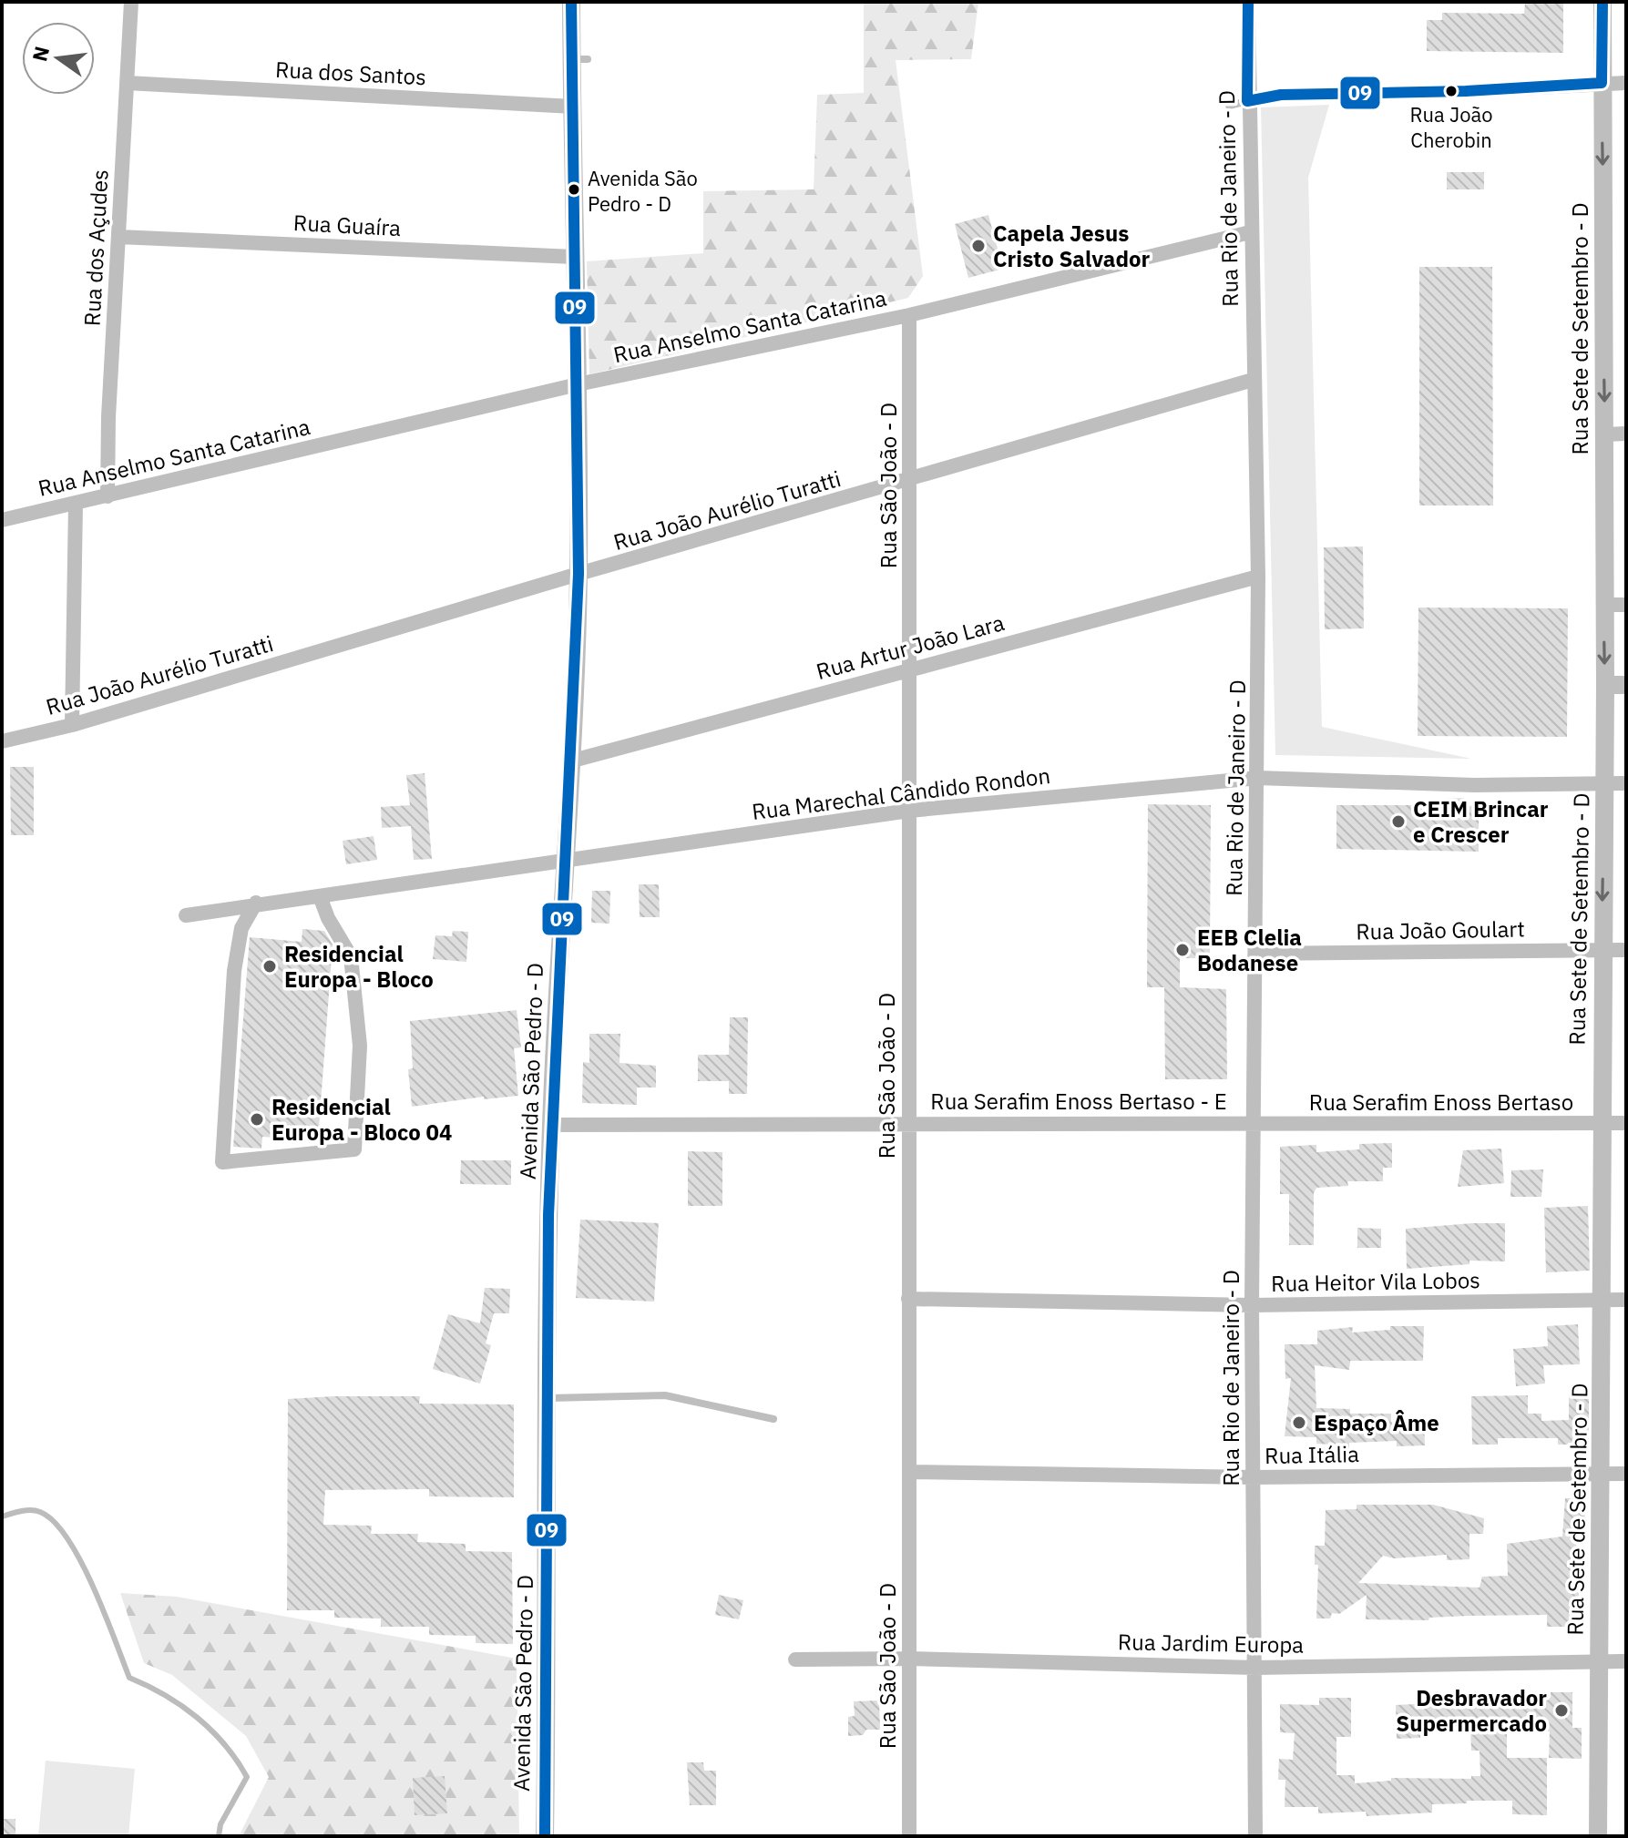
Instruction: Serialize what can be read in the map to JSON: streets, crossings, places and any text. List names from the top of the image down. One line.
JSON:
{"streets":{"street":["Rua dos Santos","Rua Rio de Janeiro - D","Rua Guaíra","Rua dos Açudes","Rua Anselmo Santa Catarina","Rua Sete de Setembro - D","Rua São João - D","Rua João Aurélio Turatti","Rua Artur João Lara","Rua Marechal Cândido Rondon","Rua João Goulart","Avenida São Pedro - D","Rua Serafim Enoss Bertaso - E","Rua Serafim Enoss Bertaso","Rua Heitor Vila Lobos","Rua Itália","Rua Jardim Europa"]},"crossings":[["Rua dos Santos","Rua dos Açudes"],["Rua dos Santos","Avenida São Pedro - D"],["Rua Rio de Janeiro - D","Rua Anselmo Santa Catarina"],["Rua Rio de Janeiro - D","Rua João Aurélio Turatti"],["Rua Rio de Janeiro - D","Rua Artur João Lara"],["Rua Rio de Janeiro - D","Rua Marechal Cândido Rondon"],["Rua Rio de Janeiro - D","Rua João Goulart"],["Rua Rio de Janeiro - D","Rua Serafim Enoss Bertaso - E"],["Rua Rio de Janeiro - D","Rua Serafim Enoss Bertaso"],["Rua Rio de Janeiro - D","Rua Heitor Vila Lobos"],["Rua Rio de Janeiro - D","Rua Itália"],["Rua Rio de Janeiro - D","Rua Jardim Europa"],["Rua Guaíra","Rua dos Açudes"],["Rua Guaíra","Avenida São Pedro - D"],["Rua dos Açudes","Rua Anselmo Santa Catarina"],["Rua Anselmo Santa Catarina","Rua São João - D"],["Rua Anselmo Santa Catarina","Avenida São Pedro - D"],["Rua Sete de Setembro - D","Rua Marechal Cândido Rondon"],["Rua Sete de Setembro - D","Rua João Goulart"],["Rua Sete de Setembro - D","Rua Serafim Enoss Bertaso"],["Rua Sete de Setembro - D","Rua Heitor Vila Lobos"],["Rua Sete de Setembro - D","Rua Itália"],["Rua Sete de Setembro - D","Rua Jardim Europa"],["Rua São João - D","Rua João Aurélio Turatti"],["Rua São João - D","Rua Artur João Lara"],["Rua São João - D","Rua Marechal Cândido Rondon"],["Rua São João - D","Rua Serafim Enoss Bertaso - E"],["Rua São João - D","Rua Heitor Vila Lobos"],["Rua São João - D","Rua Itália"],["Rua São João - D","Rua Jardim Europa"],["Rua João Aurélio Turatti","Avenida São Pedro - D"],["Rua Artur João Lara","Avenida São Pedro - D"],["Rua Marechal Cândido Rondon","Avenida São Pedro - D"],["Avenida São Pedro - D","Rua Serafim Enoss Bertaso - E"],["Rua Serafim Enoss Bertaso - E","Rua Serafim Enoss Bertaso"]],"places":["Rua João Cherobin","Avenida São Pedro - D","Capela Jesus Cristo Salvador","CEIM Brincar e Crescer","EEB Clelia Bodanese","Residencial Europa - Bloco","Residencial Europa - Bloco 04","Espaço Âme","Desbravador Supermercado"],"lines":["transit line 09"],"north":"left"}
